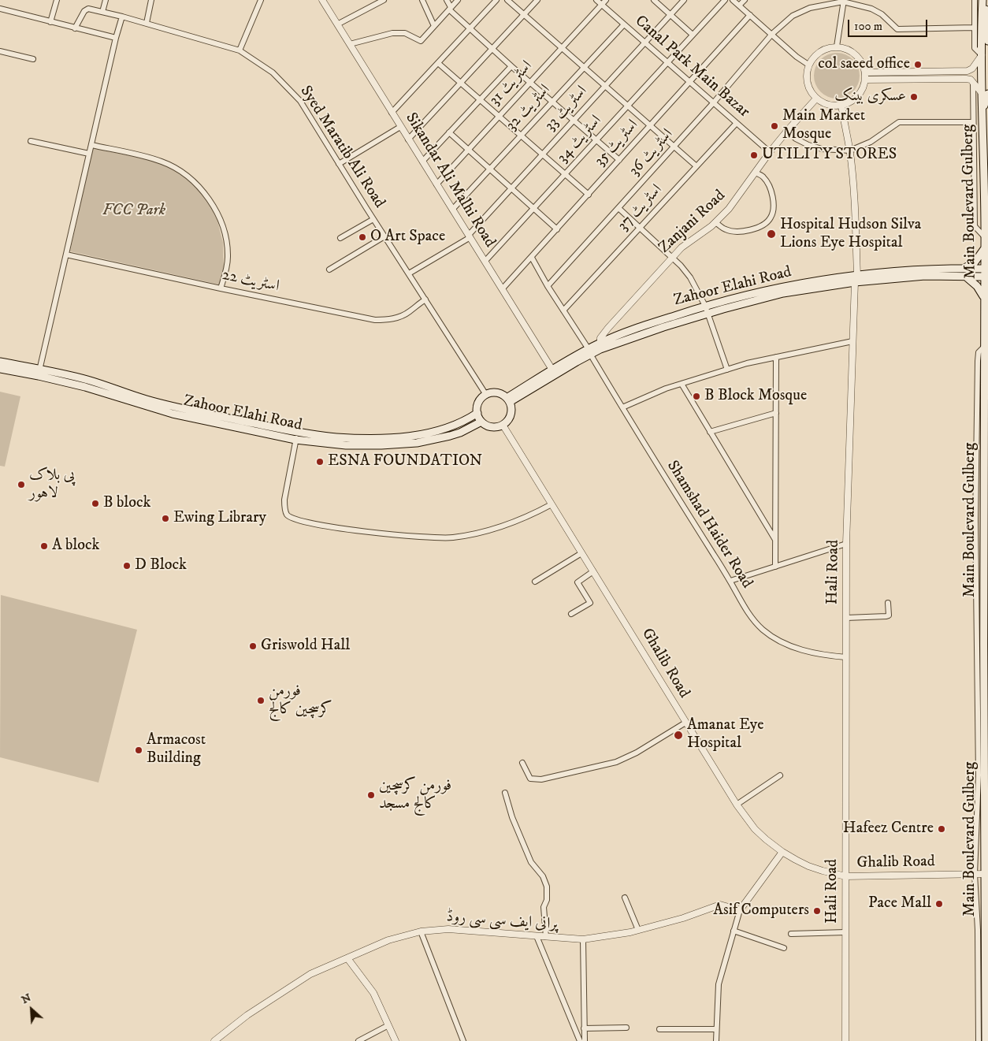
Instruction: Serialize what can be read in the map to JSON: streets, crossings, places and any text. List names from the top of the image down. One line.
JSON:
{"streets":{"main road":["Main Boulevard Gulberg","Zahoor Elahi Road"],"street":["Canal Park Main Bazar","اسٹریٹ 31","اسٹریٹ 32","اسٹریٹ 33","اسٹریٹ 34","اسٹریٹ 35","Syed Maratib Ali Road","اسٹریٹ 36","Sikandar Ali Malhi Road","اسٹریٹ 37","Zanjani Road","اسٹریٹ 22","Shamshad Haider Road","Hali Road","Ghalib Road","پرانی ایف سی سی روڈ"]},"crossings":[["Canal Park Main Bazar","اسٹریٹ 31"],["Canal Park Main Bazar","اسٹریٹ 32"],["Canal Park Main Bazar","اسٹریٹ 33"],["Canal Park Main Bazar","اسٹریٹ 34"],["Canal Park Main Bazar","اسٹریٹ 35"],["Canal Park Main Bazar","اسٹریٹ 36"],["Canal Park Main Bazar","اسٹریٹ 37"],["Canal Park Main Bazar","Zanjani Road"],["اسٹریٹ 31","Sikandar Ali Malhi Road"],["اسٹریٹ 32","Sikandar Ali Malhi Road"],["اسٹریٹ 33","Syed Maratib Ali Road"],["اسٹریٹ 33","Sikandar Ali Malhi Road"],["اسٹریٹ 34","Sikandar Ali Malhi Road"],["اسٹریٹ 35","Sikandar Ali Malhi Road"],["اسٹریٹ 35","Shamshad Haider Road"],["Syed Maratib Ali Road","اسٹریٹ 22"],["Syed Maratib Ali Road","Zahoor Elahi Road"],["Syed Maratib Ali Road","Ghalib Road"],["اسٹریٹ 36","Shamshad Haider Road"],["Sikandar Ali Malhi Road","Zahoor Elahi Road"],["Main Boulevard Gulberg","Zahoor Elahi Road"],["Main Boulevard Gulberg","Ghalib Road"],["اسٹریٹ 37","Shamshad Haider Road"],["Zanjani Road","Zahoor Elahi Road"],["Zanjani Road","Hali Road"],["Zahoor Elahi Road","Shamshad Haider Road"],["Zahoor Elahi Road","Hali Road"],["Zahoor Elahi Road","Ghalib Road"],["Shamshad Haider Road","Hali Road"],["Hali Road","Ghalib Road"]],"parks":["FCC Park"],"places":["col saeed office","عسکری بینک","Main Market Mosque","UTILITY STORES","Hospital Hudson Silva Lions Eye Hospital","O Art Space","B Block Mosque","ESNA FOUNDATION","پی بلاک لاہور","B block","Ewing Library","A block","D Block","Griswold Hall","فورمن کرسچین کالج","Amanat Eye Hospital","Armacost Building","فورمن کرسچین کالج مسجد","Hafeez Centre","Pace Mall","Asif Computers"],"scale_bar":"100 m","north":"top left"}
